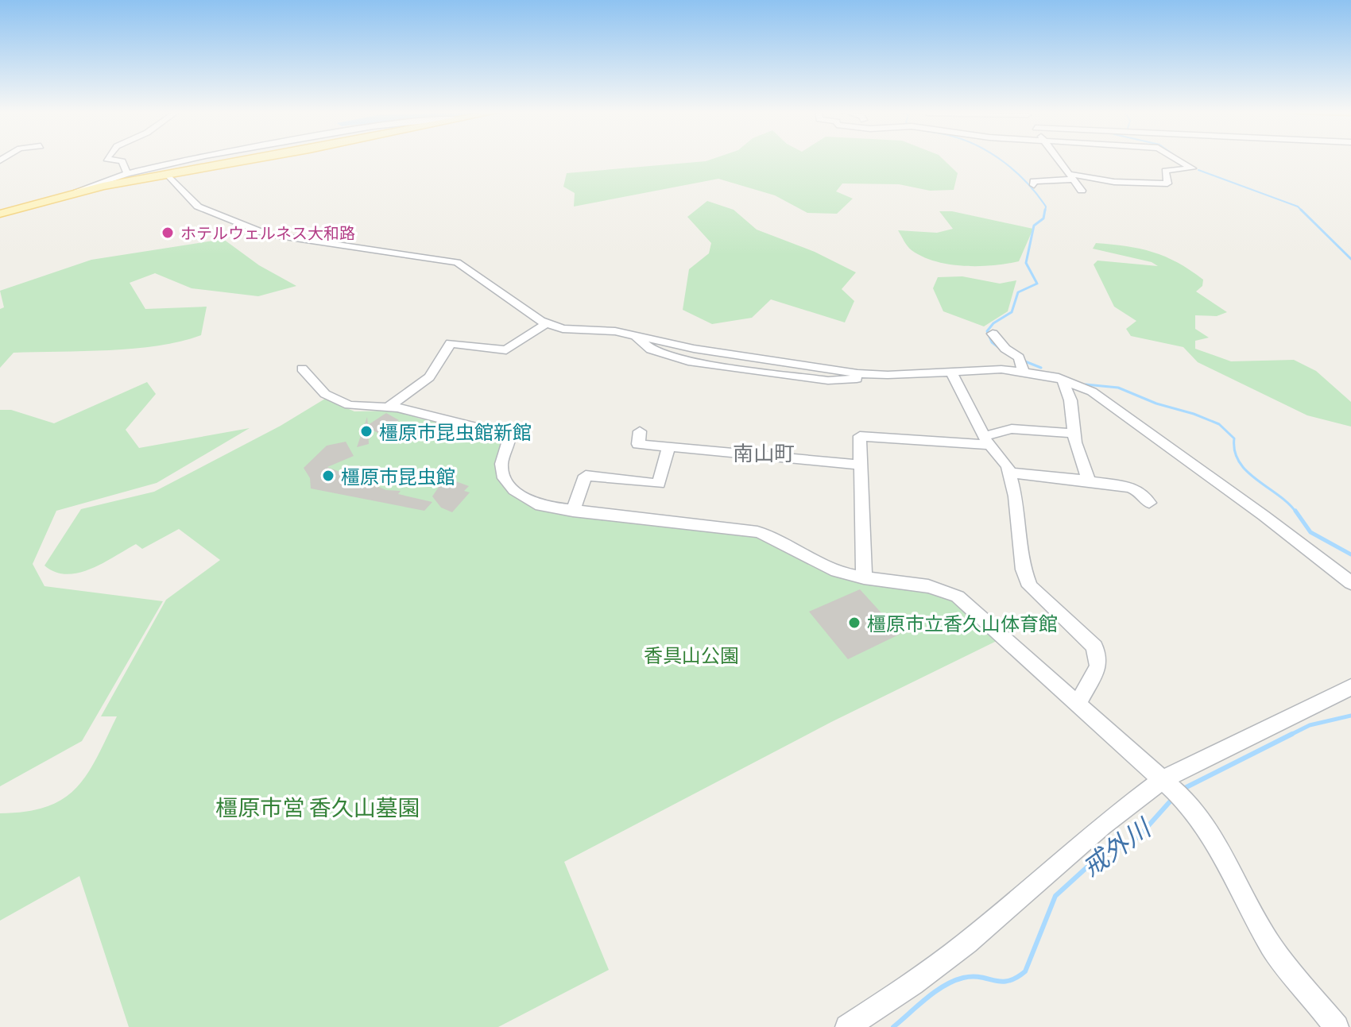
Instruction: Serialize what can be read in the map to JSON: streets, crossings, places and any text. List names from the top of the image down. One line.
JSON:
{"districts":["南山町"],"water":["戒外川"],"parks":["香具山公園","橿原市営 香久山墓園"],"places":["ホテルウェルネス大和路","橿原市昆虫館新館","橿原市昆虫館","橿原市立香久山体育館"]}
